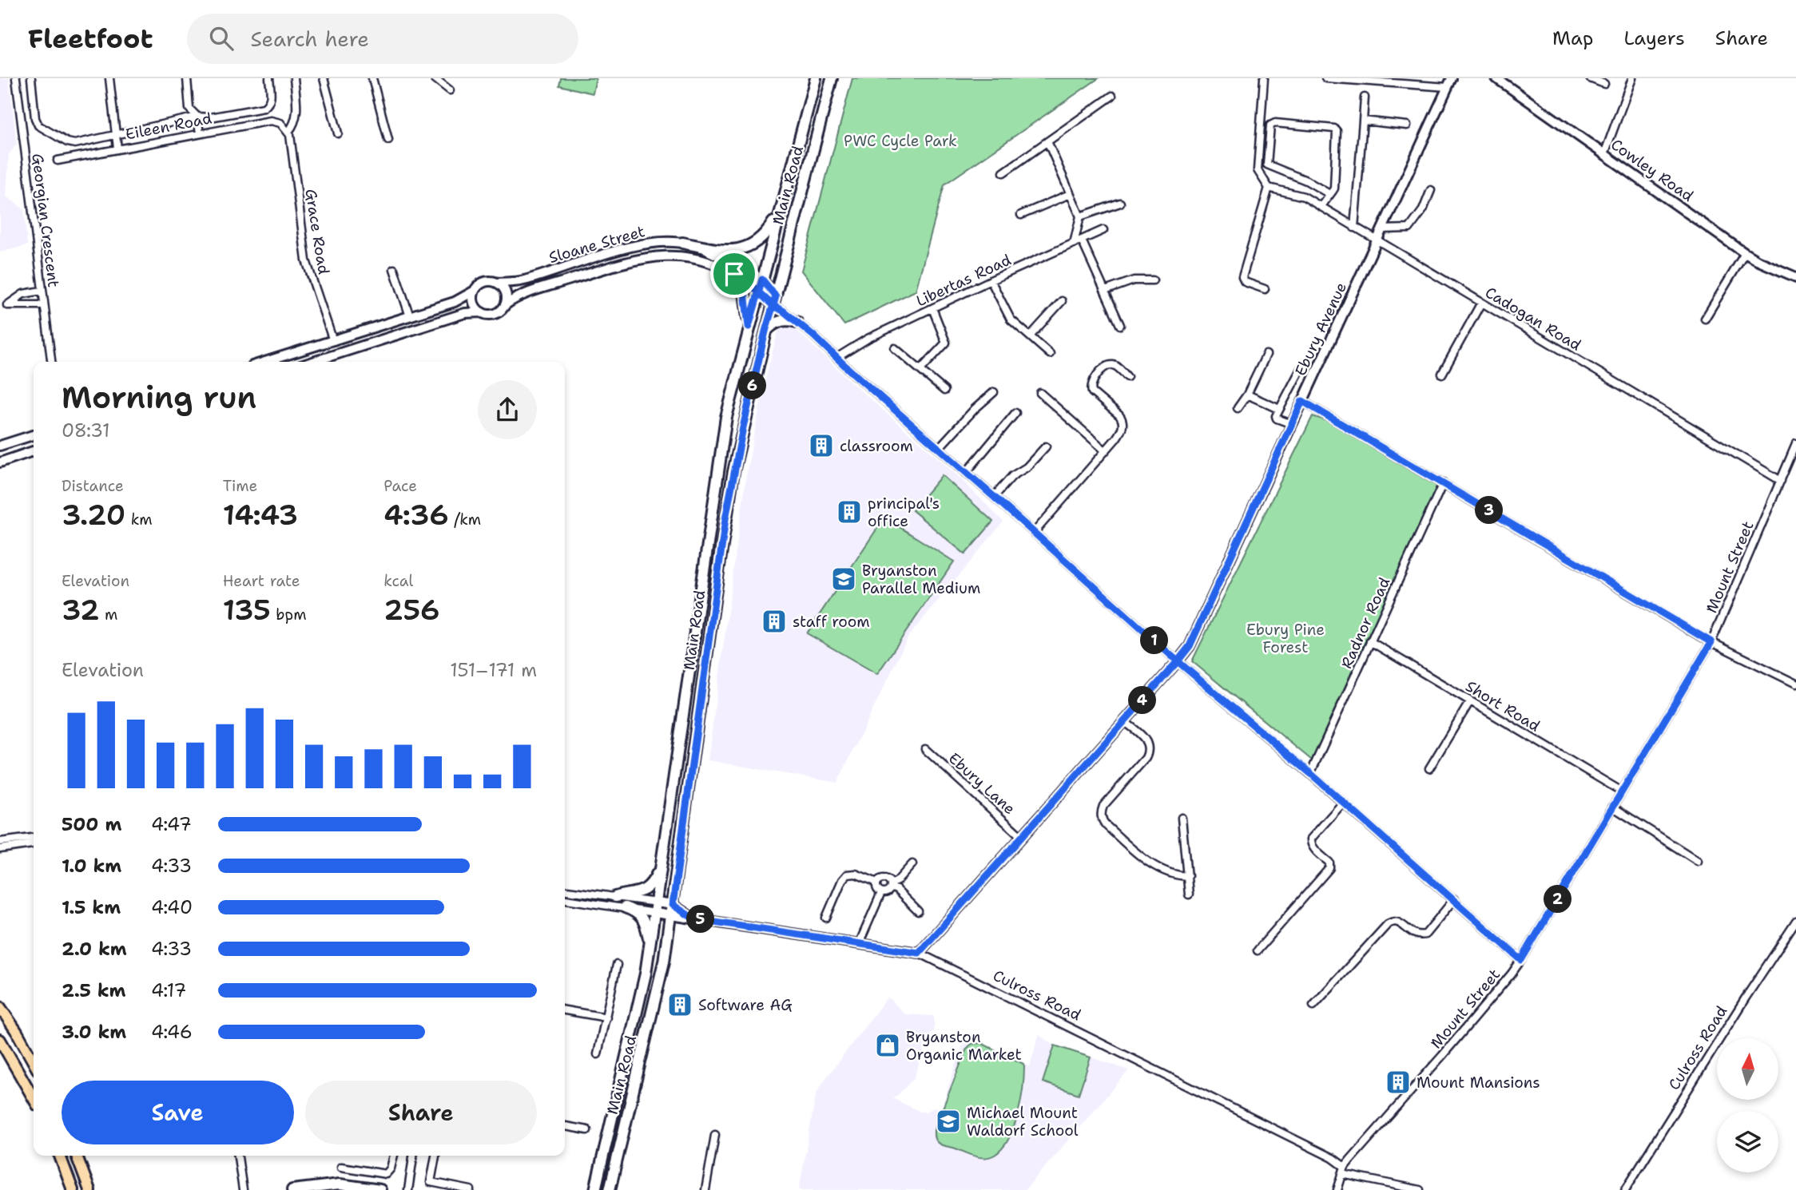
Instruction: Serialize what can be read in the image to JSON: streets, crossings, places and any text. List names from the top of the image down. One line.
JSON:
{"streets":{"main road":["Main Road"],"street":["Eileen Road","Cowley Road","Georgian Crescent","Grace Road","Sloane Street","Libertas Road","Cadogan Road","Ebury Avenue","Mount Street","Radnor Road","Short Road","Ebury Lane","Culross Road"]},"crossings":[["Eileen Road","Grace Road"],["Main Road","Sloane Street"],["Main Road","Culross Road"],["Sloane Street","Libertas Road"],["Sloane Street","Ebury Avenue"],["Sloane Street","Mount Street"],["Sloane Street","Radnor Road"],["Cadogan Road","Ebury Avenue"],["Cadogan Road","Mount Street"],["Ebury Avenue","Ebury Lane"],["Ebury Avenue","Culross Road"],["Mount Street","Short Road"],["Mount Street","Culross Road"],["Radnor Road","Short Road"]],"parks":["PWC Cycle Park","Ebury Pine Forest"],"places":{"building":["classroom","principal's office","staff room","Software AG","Mount Mansions"],"school or university":["Bryanston Parallel Medium","Michael Mount Waldorf School"],"shop":["Bryanston Organic Market"]},"north":"top","page":{"header":"Fleetfoot","search":"Search here","nav":["Map","Layers","Share"],"heading":["Morning run","08:31"],"pins":["6","3","1","4","2","5"],"stats":[["Distance","3.20 km"],["Time","14:43"],["Pace","4:36 /km"],["Elevation","32 m"],["Heart rate","135 bpm"],["kcal","256"]],"chart":["Elevation","151–171 m"],"list":[{"name":"500 m","note":"4:47"},{"name":"1.0 km","note":"4:33"},{"name":"1.5 km","note":"4:40"},{"name":"2.0 km","note":"4:33"},{"name":"2.5 km","note":"4:17"},{"name":"3.0 km","note":"4:46"}],"buttons":["Save","Share"]}}
